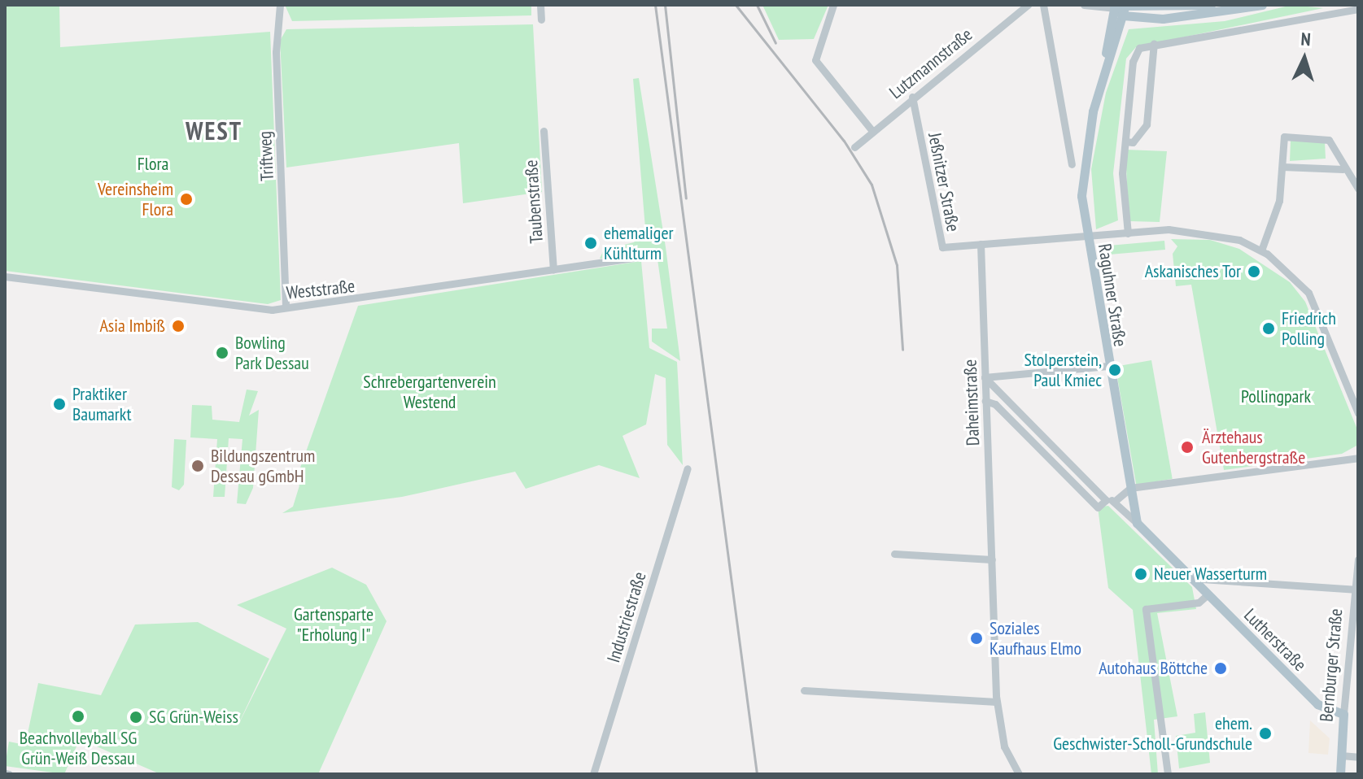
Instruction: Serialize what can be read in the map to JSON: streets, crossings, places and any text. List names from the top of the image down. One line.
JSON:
{"streets":{"main road":["Raguhner Straße","Lutherstraße","Bernburger Straße"],"street":["Lutzmannstraße","Triftweg","Jeßnitzer Straße","Taubenstraße","Weststraße","Daheimstraße","Industriestraße"]},"crossings":[["Lutzmannstraße","Jeßnitzer Straße"],["Triftweg","Weststraße"],["Jeßnitzer Straße","Raguhner Straße"],["Jeßnitzer Straße","Daheimstraße"],["Taubenstraße","Weststraße"],["Raguhner Straße","Lutherstraße"],["Daheimstraße","Lutherstraße"],["Lutherstraße","Bernburger Straße"]],"districts":["WEST"],"parks":["Flora","Schrebergartenverein Westend","Pollingpark","Gartensparte \"Erholung I\""],"places":["Vereinsheim Flora","ehemaliger Kühlturm","Askanisches Tor","Asia Imbiß","Friedrich Polling","Bowling Park Dessau","Stolperstein, Paul Kmiec","Praktiker Baumarkt","Ärztehaus Gutenbergstraße","Bildungszentrum Dessau gGmbH","Neuer Wasserturm","Soziales Kaufhaus Elmo","Autohaus Böttche","Beachvolleyball SG Grün-Weiß Dessau","SG Grün-Weiss","ehem. Geschwister-Scholl-Grundschule"],"north":"top"}
